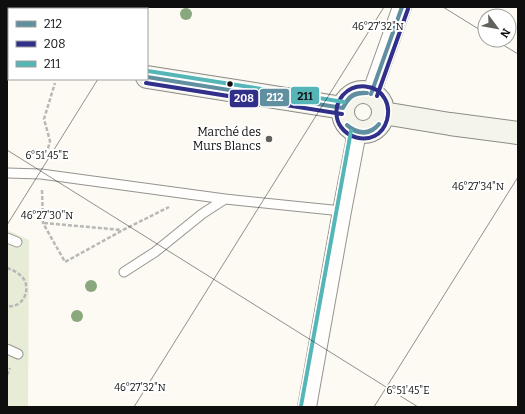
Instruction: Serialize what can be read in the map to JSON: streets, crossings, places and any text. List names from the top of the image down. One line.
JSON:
{"places":["Marché des Murs Blancs"],"lines":["transit line 212","transit line 208","transit line 211"],"legend":["212","208","211"],"north":"bottom right","coordinates":["46°27'32\"N","6°51'45\"E","46°27'34\"N","46°27'30\"N"]}
